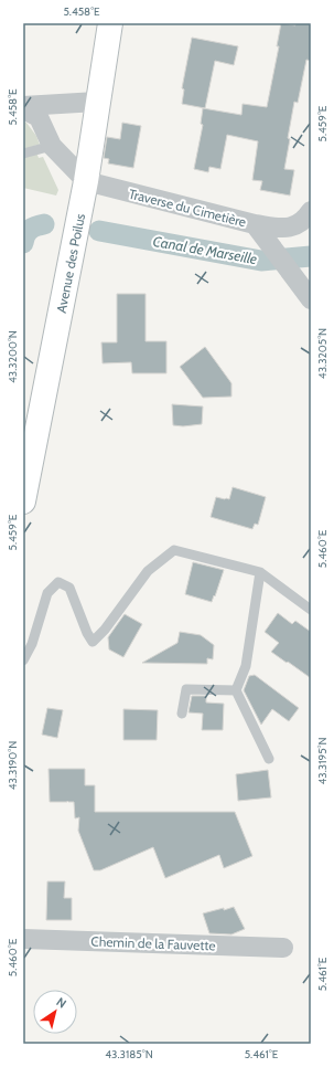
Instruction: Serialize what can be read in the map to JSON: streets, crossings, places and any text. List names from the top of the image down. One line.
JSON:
{"streets":{"main road":["Avenue des Poilus"],"street":["Traverse du Cimetière","Chemin de la Fauvette"]},"crossings":[["Traverse du Cimetière","Avenue des Poilus"]],"water":["Canal de Marseille"],"north":"top right","coordinates":["5.458°E","5.459°E","43.3205°N","43.3200°N","5.460°E","43.3195°N","43.3190°N","5.461°E","43.3185°N"]}
